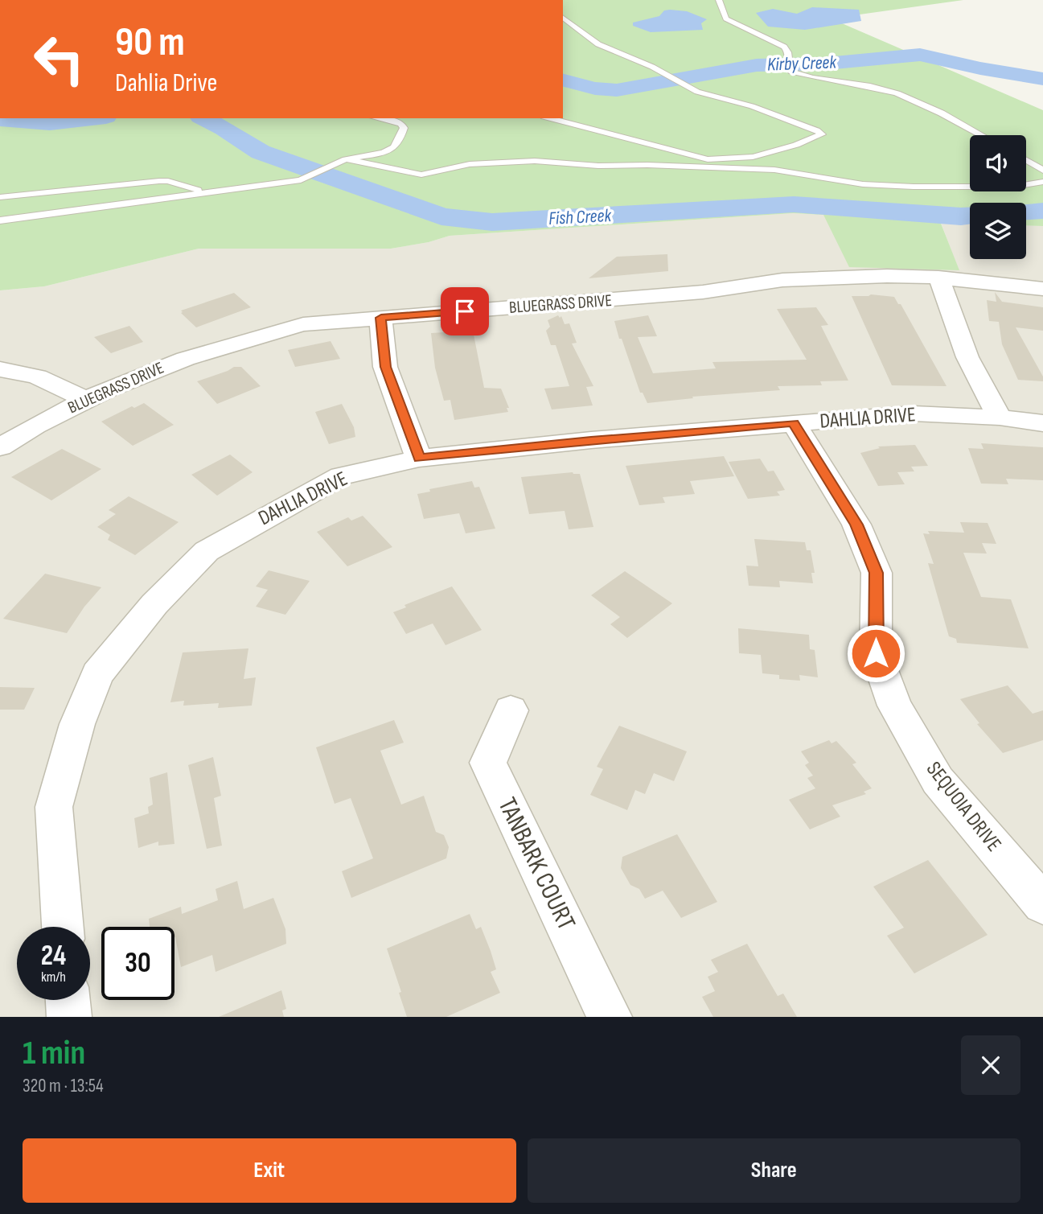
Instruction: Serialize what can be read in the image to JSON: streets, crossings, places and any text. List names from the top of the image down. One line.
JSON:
{"streets":{"street":["BLUEGRASS DRIVE","DAHLIA DRIVE","SEQUOIA DRIVE","TANBARK COURT"]},"crossings":[["DAHLIA DRIVE","SEQUOIA DRIVE"]],"water":["Kirby Creek","Fish Creek"],"page":{"turn":["90 m","Dahlia Drive"],"speed":"24 km/h","limit":"30","heading":["1 min","320 m · 13:54"],"buttons":["Exit","Share"]}}
